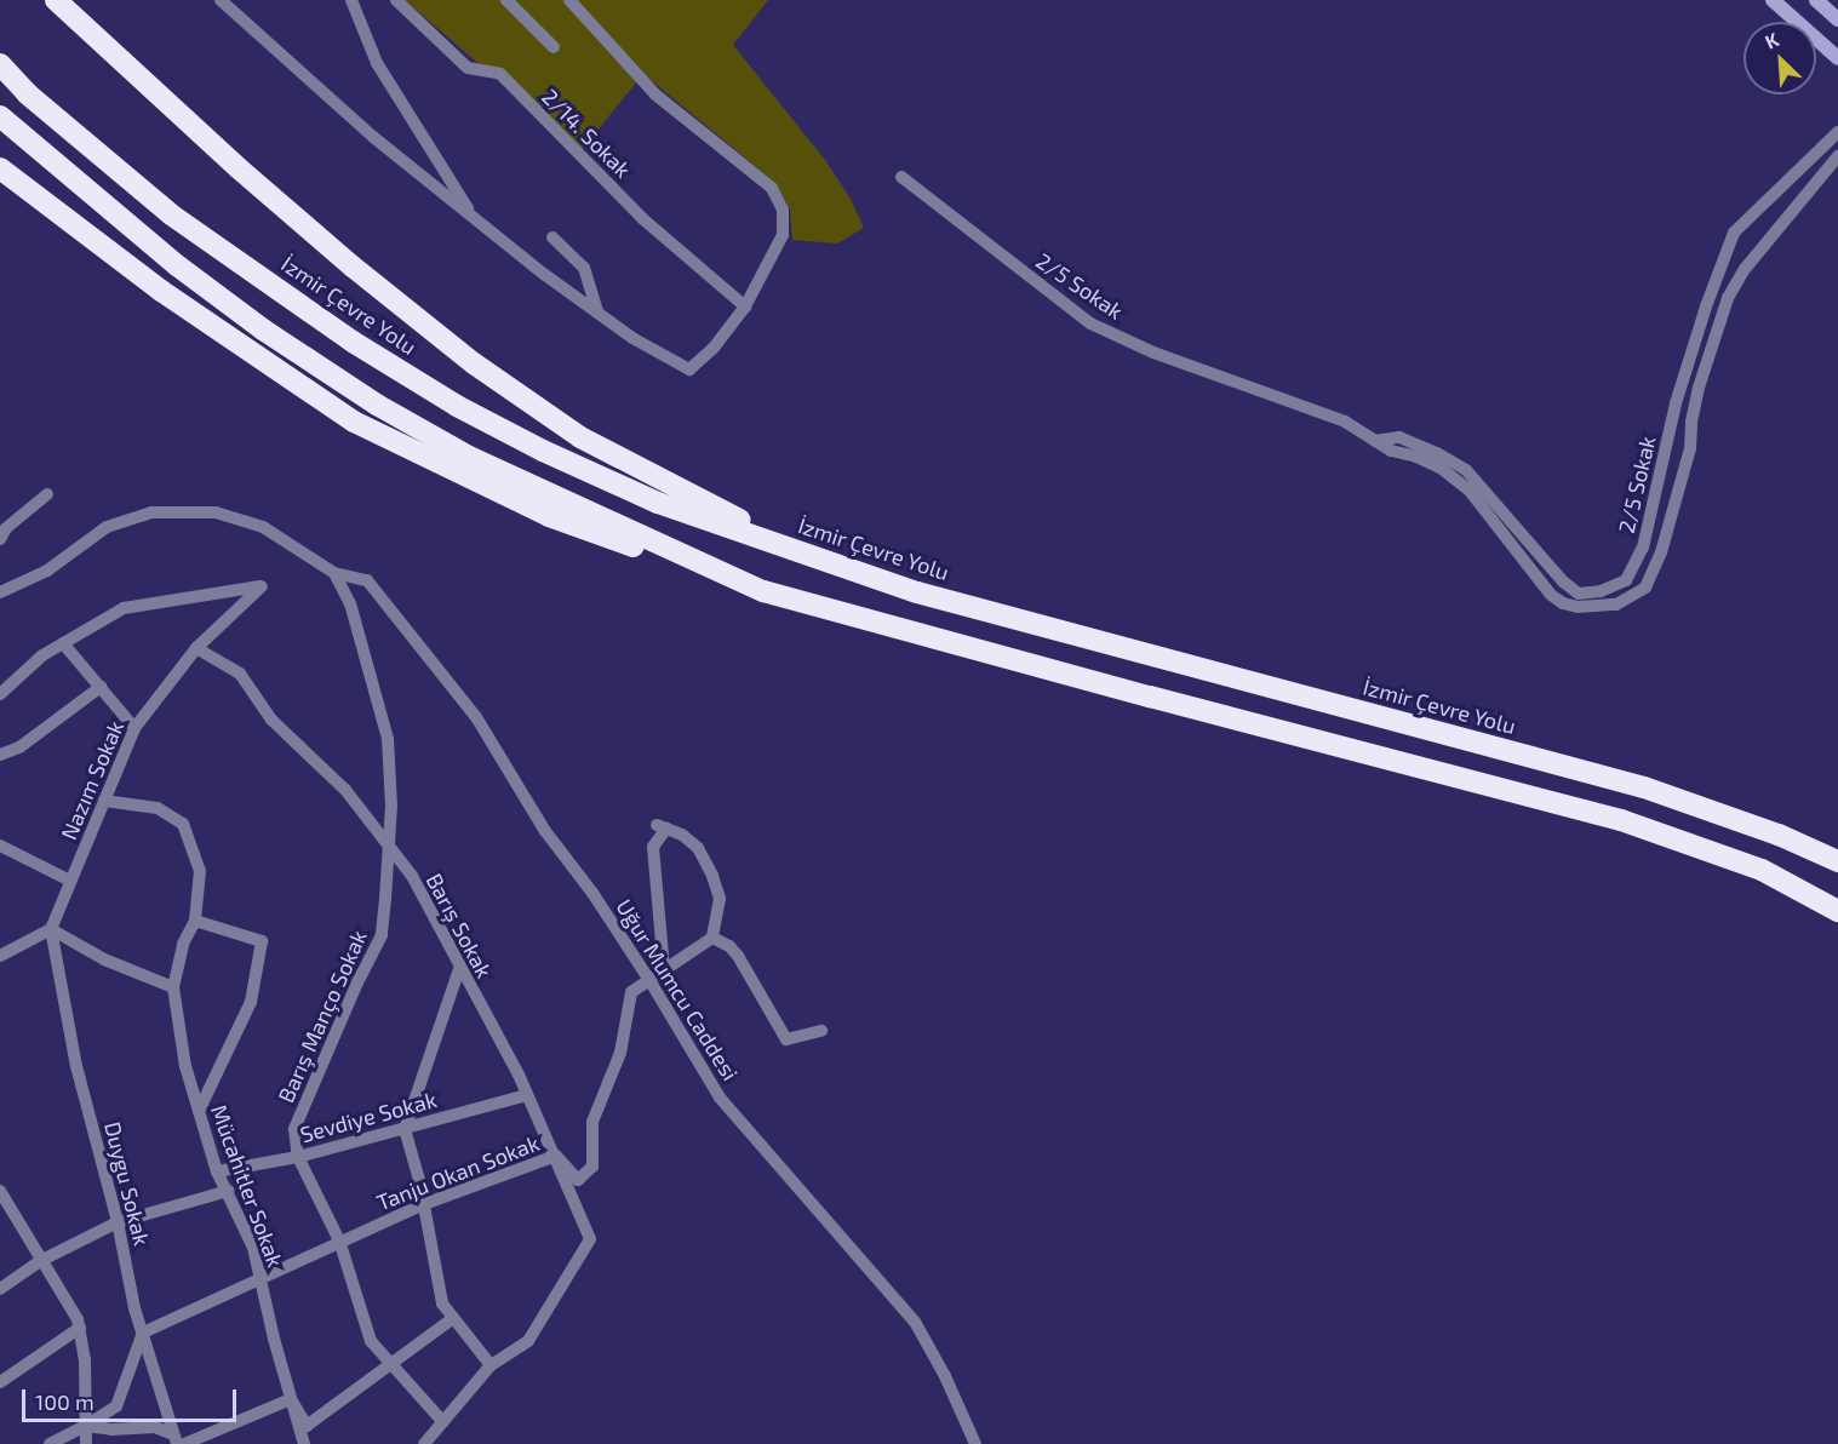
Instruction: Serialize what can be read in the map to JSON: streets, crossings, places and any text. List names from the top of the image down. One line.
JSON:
{"streets":{"highway":["İzmir Çevre Yolu"],"street":["2/14. Sokak","2/5 Sokak","Nazım Sokak","Barış Sokak","Uğur Mumcu Caddesi","Barış Manço Sokak","Sevdiye Sokak","Tanju Okan Sokak","Duygu Sokak","Mücahitler Sokak"]},"crossings":[["Nazım Sokak","Barış Sokak"],["Nazım Sokak","Duygu Sokak"],["Barış Sokak","Barış Manço Sokak"],["Barış Sokak","Sevdiye Sokak"],["Barış Sokak","Tanju Okan Sokak"],["Uğur Mumcu Caddesi","Barış Manço Sokak"],["Uğur Mumcu Caddesi","Tanju Okan Sokak"],["Barış Manço Sokak","Sevdiye Sokak"],["Barış Manço Sokak","Tanju Okan Sokak"],["Sevdiye Sokak","Mücahitler Sokak"],["Tanju Okan Sokak","Duygu Sokak"],["Tanju Okan Sokak","Mücahitler Sokak"]],"scale_bar":"100 m","north":"top left"}
